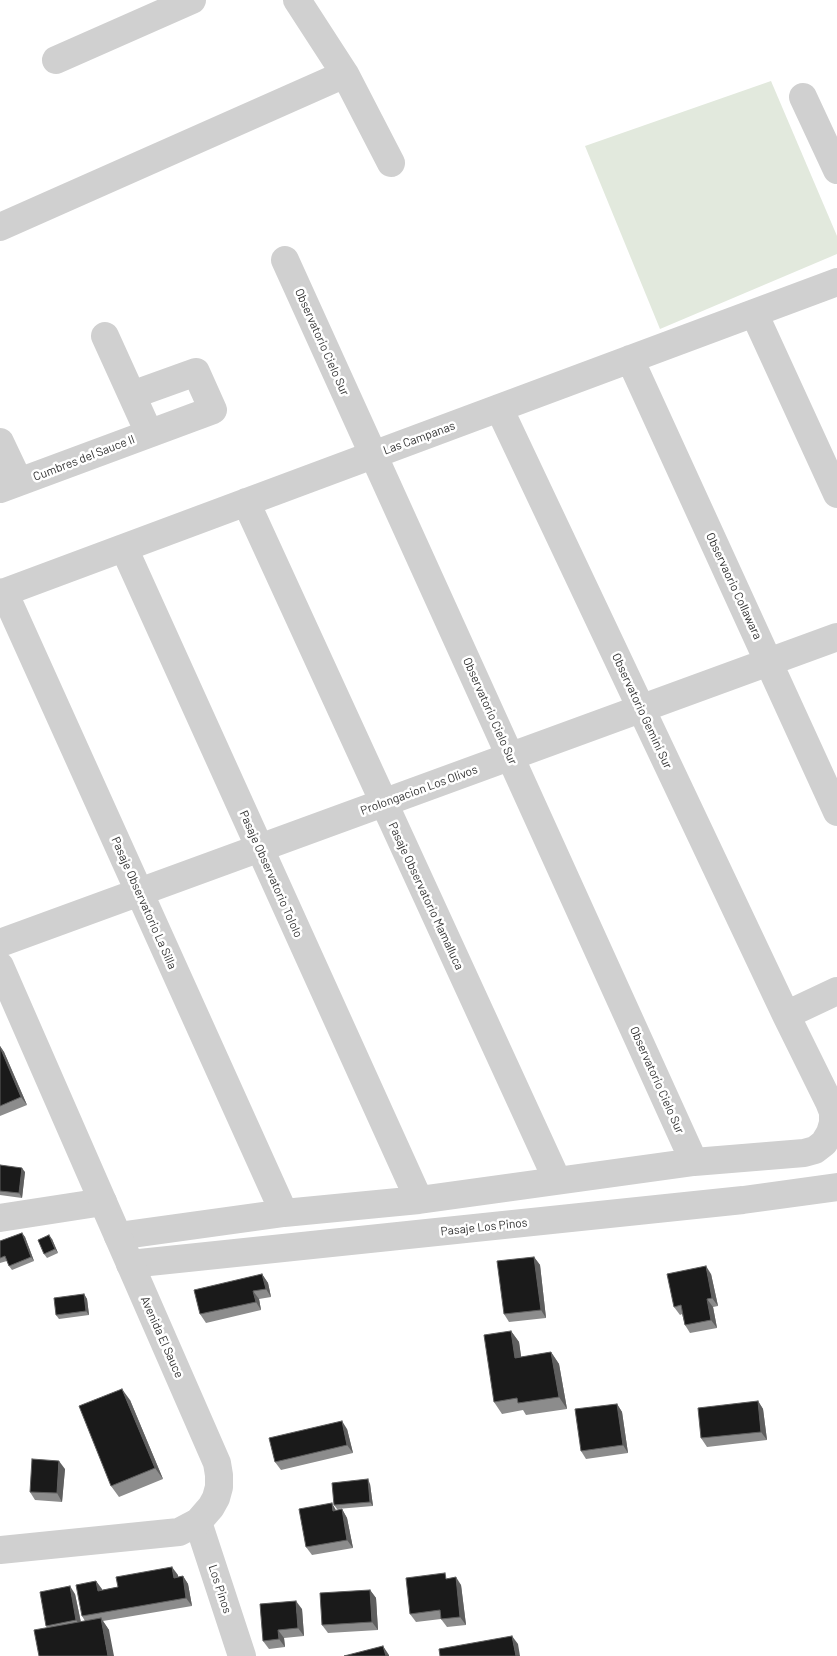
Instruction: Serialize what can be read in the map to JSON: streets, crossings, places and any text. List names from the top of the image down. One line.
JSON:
{"streets":{"street":["Observatorio Cielo Sur","Las Campanas","Cumbres del Sauce II","Observaorio Collawara","Observatorio Gemini Sur","Prolongacion Los Olivos","Pasaje Observatorio Tololo","Pasaje Observatorio Mamalluca","Pasaje Observatorio La Silla","Pasaje Los Pinos","Avenida El Sauce","Los Pinos"]},"crossings":[["Observatorio Cielo Sur","Las Campanas"],["Observatorio Cielo Sur","Observatorio Gemini Sur"],["Observatorio Cielo Sur","Prolongacion Los Olivos"],["Las Campanas","Observaorio Collawara"],["Las Campanas","Observatorio Gemini Sur"],["Las Campanas","Pasaje Observatorio Tololo"],["Las Campanas","Pasaje Observatorio Mamalluca"],["Las Campanas","Pasaje Observatorio La Silla"],["Observaorio Collawara","Prolongacion Los Olivos"],["Observatorio Gemini Sur","Prolongacion Los Olivos"],["Observatorio Gemini Sur","Pasaje Observatorio Tololo"],["Observatorio Gemini Sur","Pasaje Observatorio Mamalluca"],["Observatorio Gemini Sur","Pasaje Observatorio La Silla"],["Observatorio Gemini Sur","Avenida El Sauce"],["Prolongacion Los Olivos","Pasaje Observatorio Tololo"],["Prolongacion Los Olivos","Pasaje Observatorio Mamalluca"],["Prolongacion Los Olivos","Pasaje Observatorio La Silla"],["Pasaje Los Pinos","Avenida El Sauce"],["Avenida El Sauce","Los Pinos"]]}
